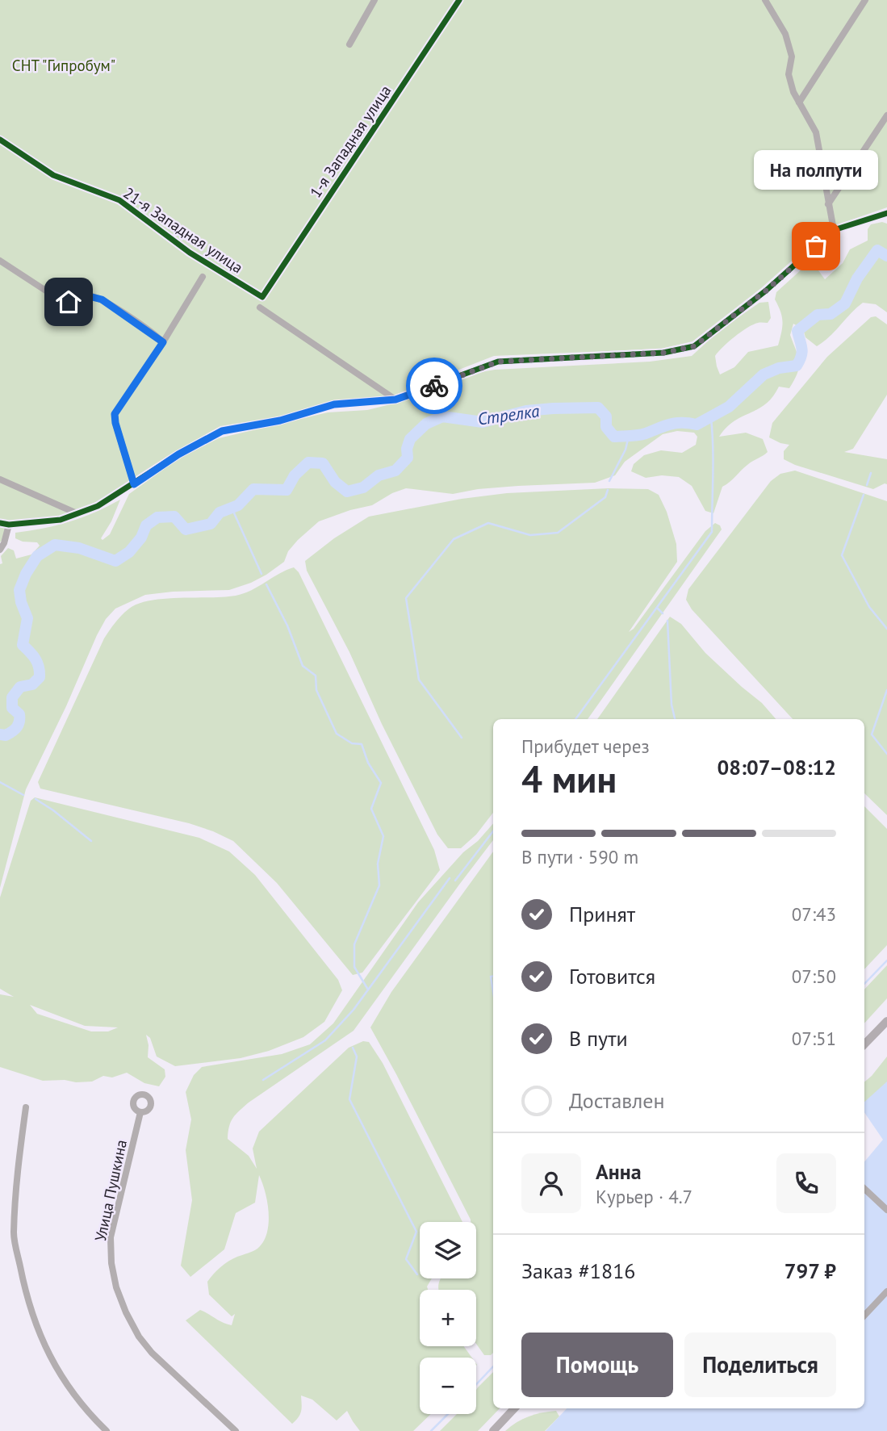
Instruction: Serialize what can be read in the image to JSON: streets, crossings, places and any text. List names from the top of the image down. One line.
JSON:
{"streets":{"street":["1-я Западная улица","21-я Западная улица","Улица Пушкина"]},"crossings":[["1-я Западная улица","21-я Западная улица"]],"water":["Стрелка"],"parks":["СНТ \"Гипробум\""],"places":["На полпути"],"page":{"bubble":"На полпути","heading":["4 мин","Прибудет через","08:07–08:12"],"panel":["Анна","Курьер · 4.7","Заказ #1816","797 ₽"],"bar":"В пути · 590 m","list":[["Принят","07:43"],["Готовится","07:50"],["В пути","07:51"],"Доставлен"],"map_buttons":["+","−"],"buttons":["Помощь","Поделиться"]}}
